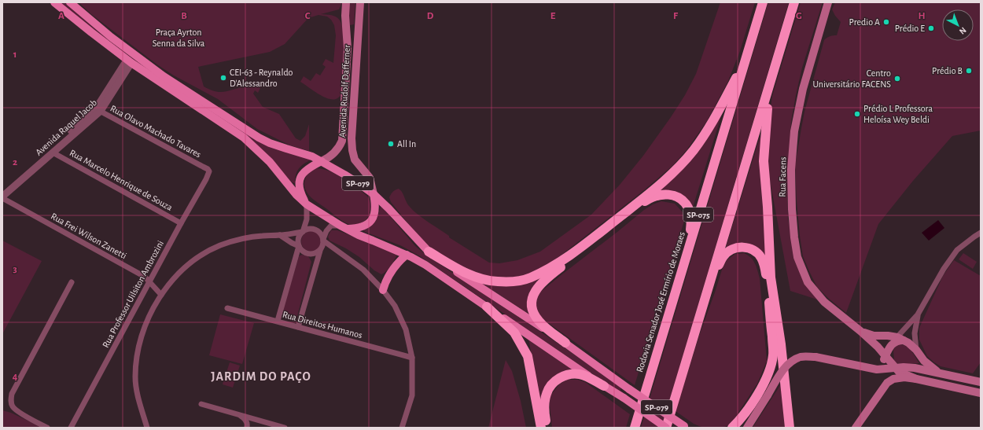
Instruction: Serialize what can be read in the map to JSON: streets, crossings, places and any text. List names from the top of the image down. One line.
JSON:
{"streets":{"highway":["SP-075","Rodovia Senador José Ermírio de Moraes"],"main road":["Avenida Rudolf Dafferner","Rua Facens","SP-079"],"street":["Avenida Raquel Jacob","Rua Olavo Machado Tavares","Rua Marcelo Henrique de Souza","Rua Frei Wilson Zanetti","Rua Professor Uilsiton Ambrozini","Rua Direitos Humanos"]},"crossings":[["Avenida Rudolf Dafferner","SP-079"],["Avenida Raquel Jacob","Rua Olavo Machado Tavares"],["Avenida Raquel Jacob","Rua Marcelo Henrique de Souza"],["Avenida Raquel Jacob","SP-079"],["Avenida Raquel Jacob","Rua Frei Wilson Zanetti"],["Rua Olavo Machado Tavares","Rua Professor Uilsiton Ambrozini"],["Rua Marcelo Henrique de Souza","Rua Professor Uilsiton Ambrozini"],["Rua Frei Wilson Zanetti","Rua Professor Uilsiton Ambrozini"]],"districts":["JARDIM DO PAÇO"],"parks":["Praça Ayrton Senna da Silva"],"places":["Predio A","Prédio E","Prédio B","CEI-63 - Reynaldo D'Alessandro","Centro Universitário FACENS","Prédio L Professora Heloísa Wey Beldi","All In"],"north":"bottom right","grid":{"columns":["A","B","C","D","E","F","G","H"],"rows":["1","2","3","4"]}}
